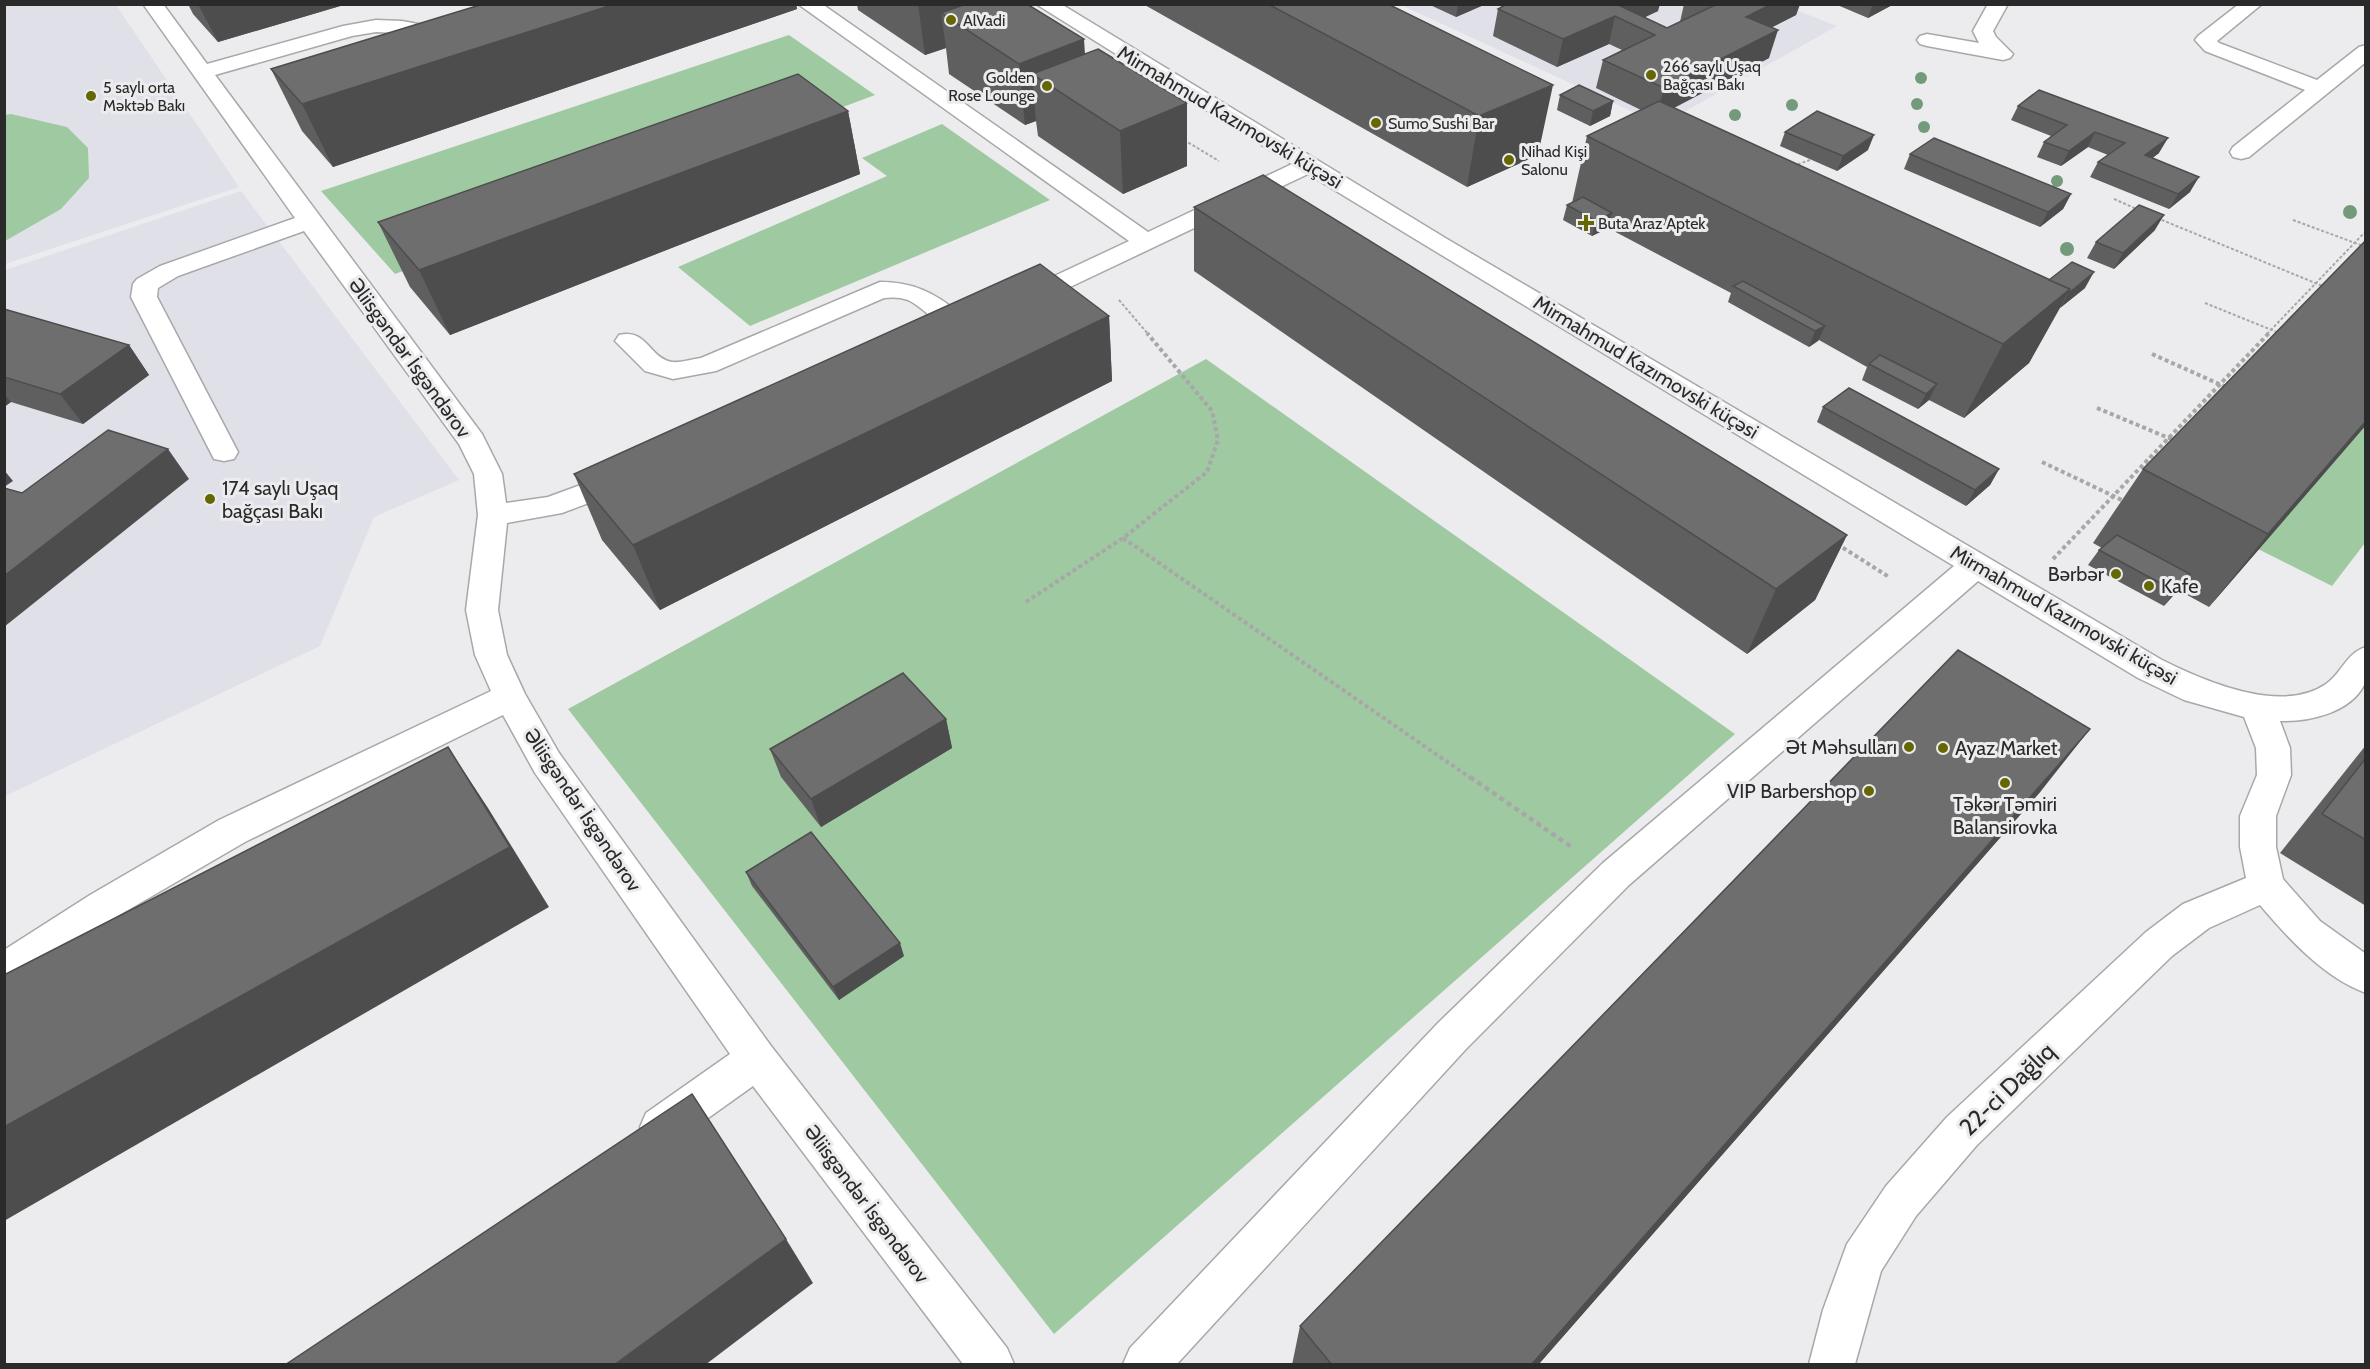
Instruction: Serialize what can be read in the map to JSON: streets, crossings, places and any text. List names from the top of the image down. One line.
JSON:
{"streets":{"street":["Mirmahmud Kazımovski küçəsi","Əliisgəndər İsgəndərov","22-ci Dağlıq"]},"places":{"other":["AlVadi","266 saylı Uşaq Bağçası Bakı","Golden Rose Lounge","5 saylı orta Məktəb Bakı","Sumo Sushi Bar","Nihad Kişi Salonu","174 saylı Uşaq bağçası Bakı","Bərbər","Kafe","Ət Məhsulları","Ayaz Market","Təkər Təmiri Balansirovka","VIP Barbershop"],"health":["Buta Araz Aptek"]}}
